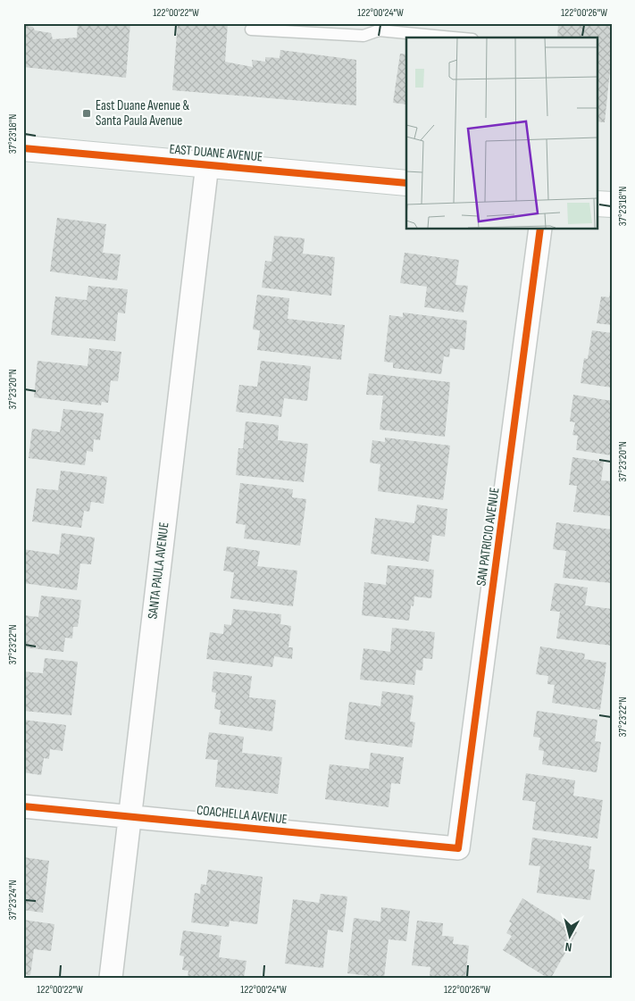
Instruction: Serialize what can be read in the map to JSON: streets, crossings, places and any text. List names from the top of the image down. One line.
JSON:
{"streets":{"main road":["EAST DUANE AVENUE"],"street":["SAN PATRICIO AVENUE","SANTA PAULA AVENUE","COACHELLA AVENUE"]},"crossings":[["EAST DUANE AVENUE","SANTA PAULA AVENUE"],["SAN PATRICIO AVENUE","COACHELLA AVENUE"],["SANTA PAULA AVENUE","COACHELLA AVENUE"]],"places":{"transit":["East Duane Avenue & Santa Paula Avenue"]},"north":"bottom","coordinates":["122°00'22\"W","122°00'24\"W","122°00'26\"W","37°23'18\"N","37°23'20\"N","37°23'22\"N","37°23'24\"N"]}
